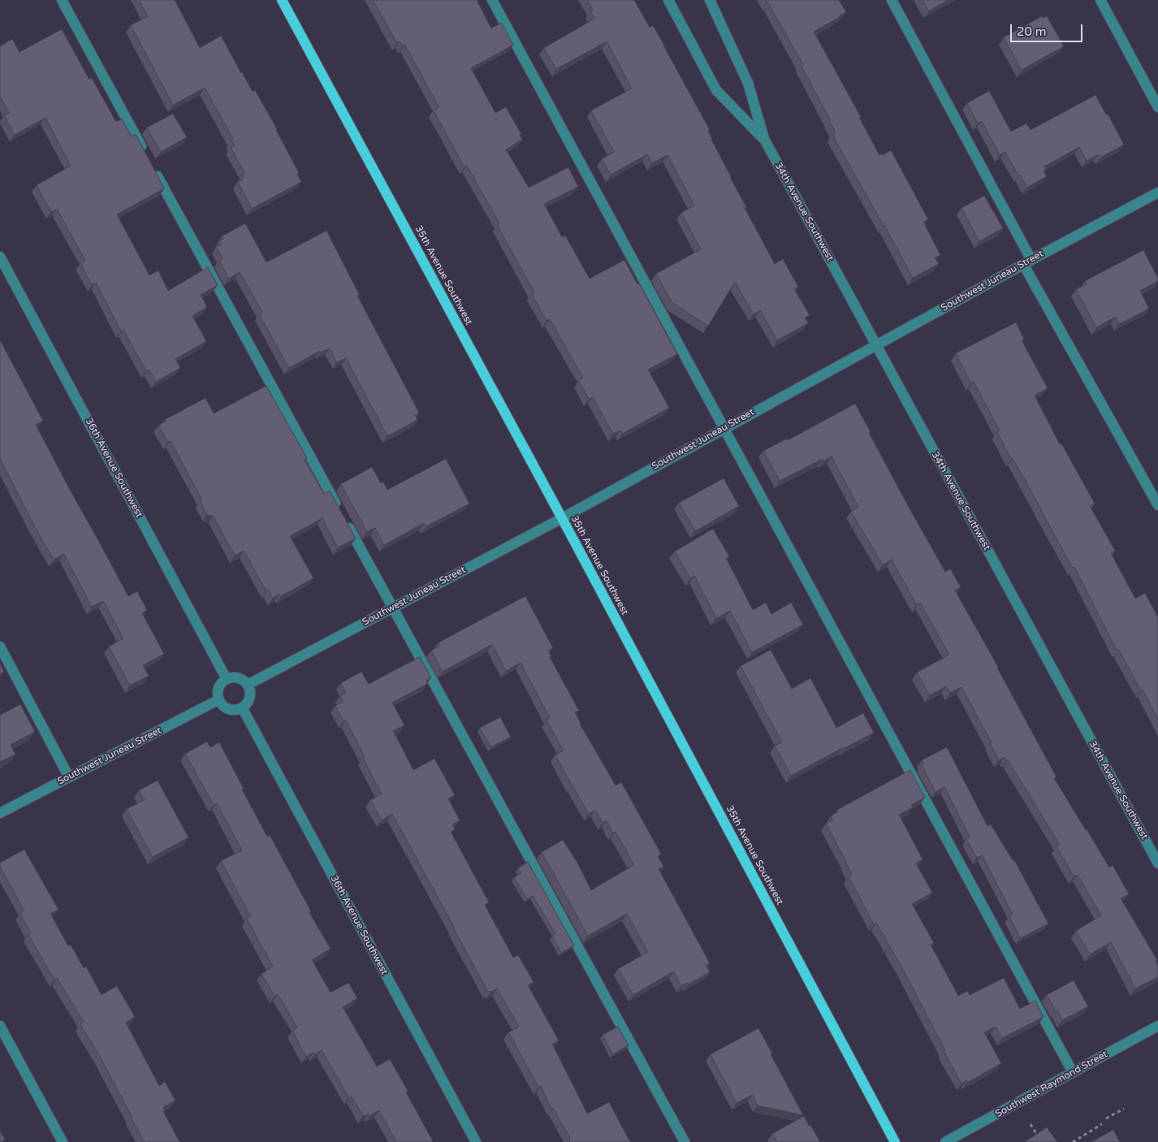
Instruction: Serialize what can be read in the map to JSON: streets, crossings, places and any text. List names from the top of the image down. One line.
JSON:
{"streets":{"main road":["35th Avenue Southwest"],"street":["34th Avenue Southwest","Southwest Juneau Street","36th Avenue Southwest","Southwest Raymond Street"]},"crossings":[["34th Avenue Southwest","Southwest Juneau Street"],["35th Avenue Southwest","Southwest Juneau Street"],["Southwest Juneau Street","36th Avenue Southwest"]],"scale_bar":"20 m"}
